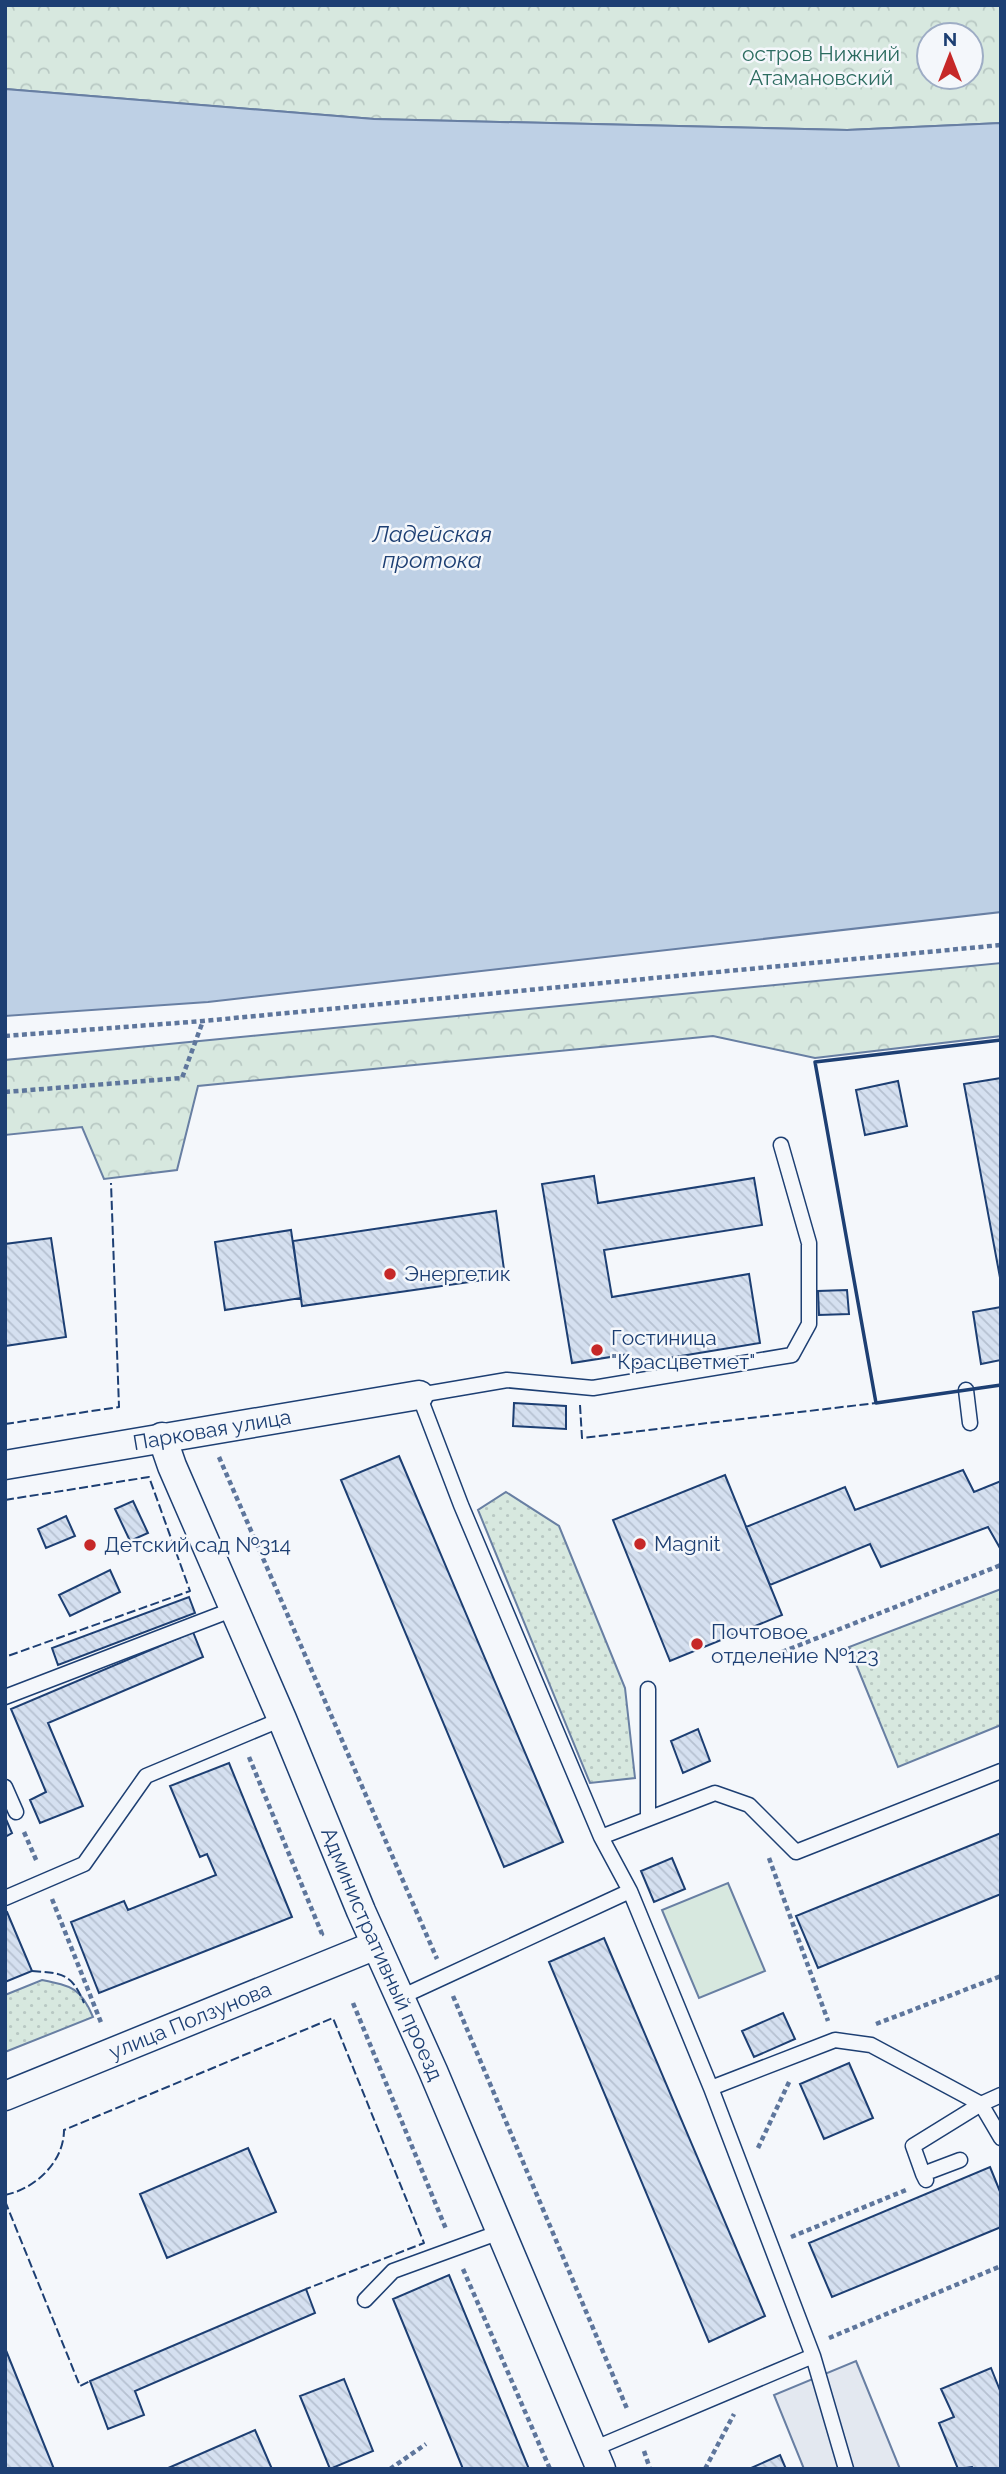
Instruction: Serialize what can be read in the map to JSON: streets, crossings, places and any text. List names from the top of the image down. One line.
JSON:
{"streets":{"street":["Парковая улица","Административный проезд","улица Ползунова"]},"crossings":[["Парковая улица","Административный проезд"],["Административный проезд","улица Ползунова"]],"water":["Ладейская протока"],"parks":["остров Нижний Атамановский"],"places":["Энергетик","Гостиница \"Красцветмет\"","Magnit","Детский сад №314","Почтовое отделение №123"],"north":"top"}
